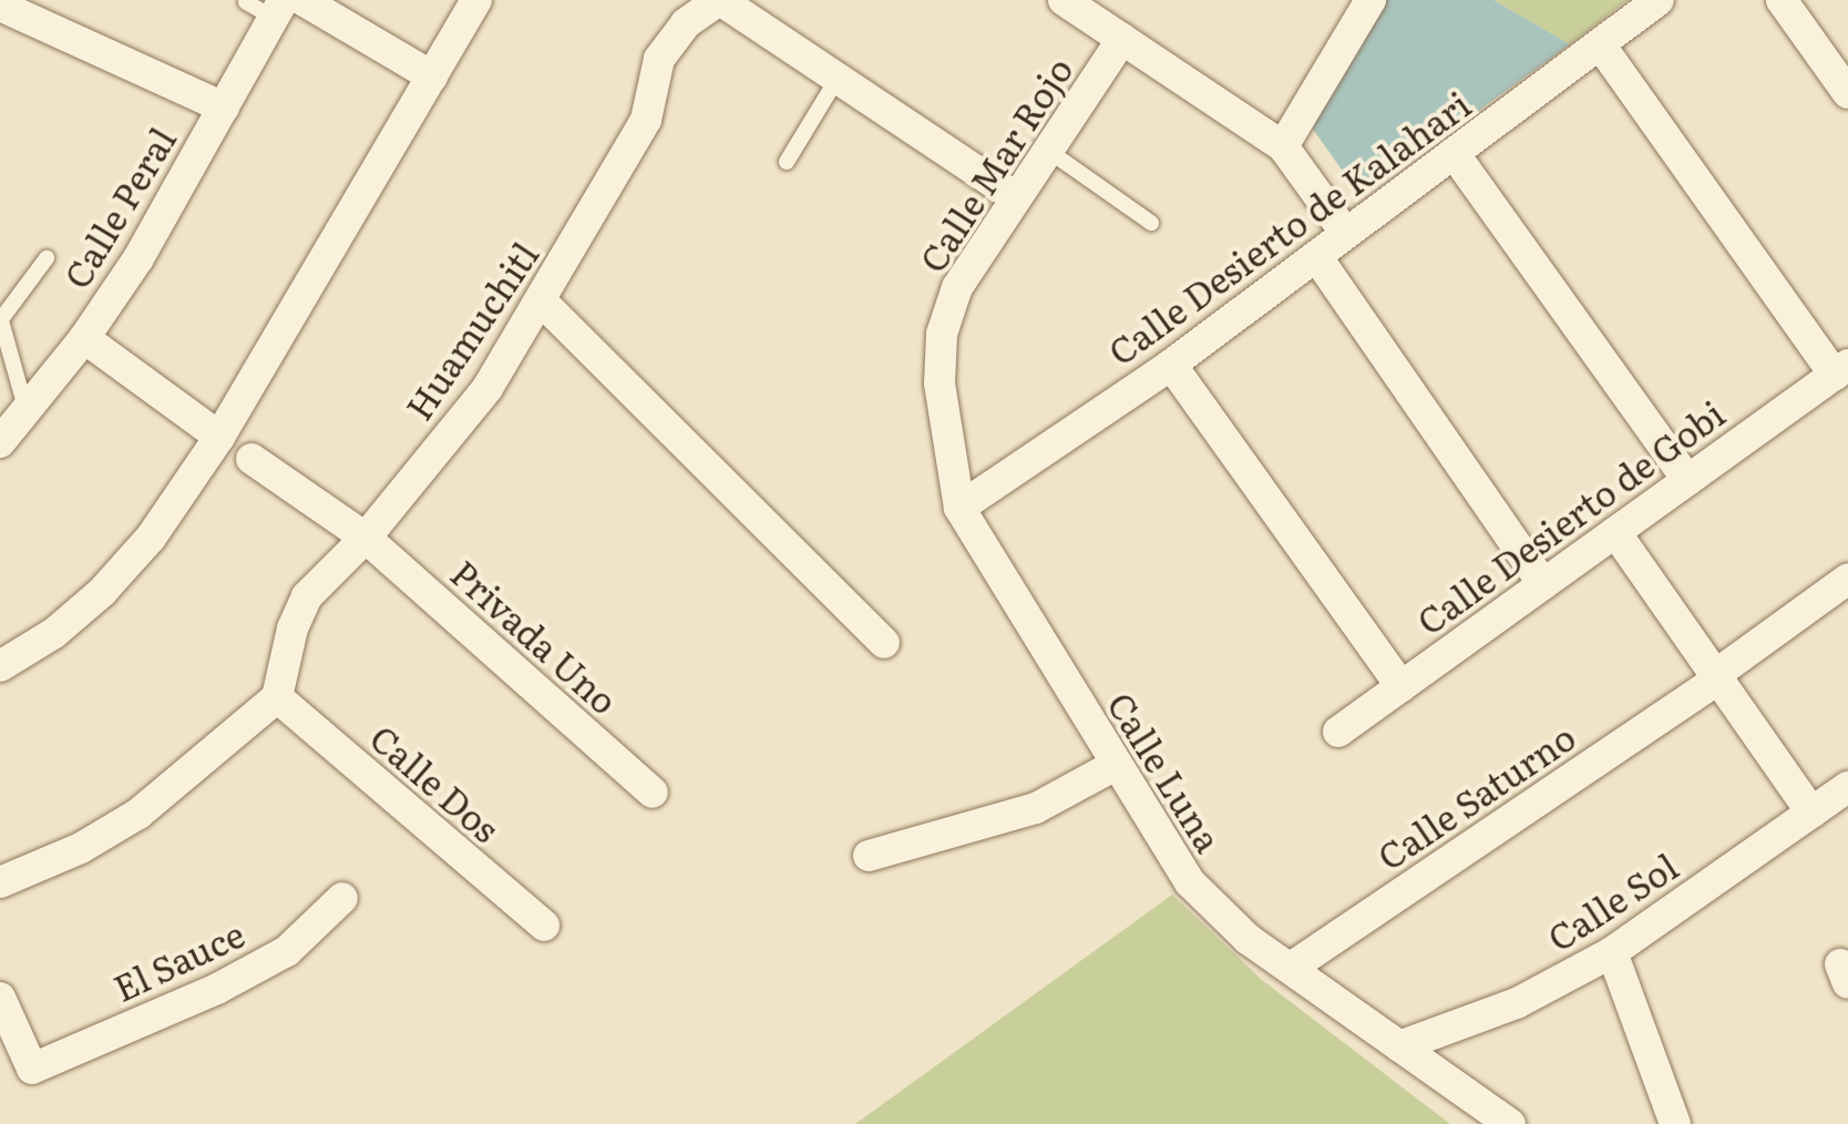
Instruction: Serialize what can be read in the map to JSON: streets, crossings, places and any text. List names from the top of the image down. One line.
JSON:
{"streets":{"street":["Calle Mar Rojo","Calle Peral","Calle Desierto de Kalahari","Huamuchitl","Calle Desierto de Gobi","Privada Uno","Calle Luna","Calle Dos","Calle Saturno","Calle Sol","El Sauce"]},"crossings":[["Calle Mar Rojo","Calle Luna"],["Calle Desierto de Kalahari","Calle Luna"],["Huamuchitl","Privada Uno"],["Huamuchitl","Calle Dos"],["Calle Luna","Calle Saturno"],["Calle Luna","Calle Sol"]]}
